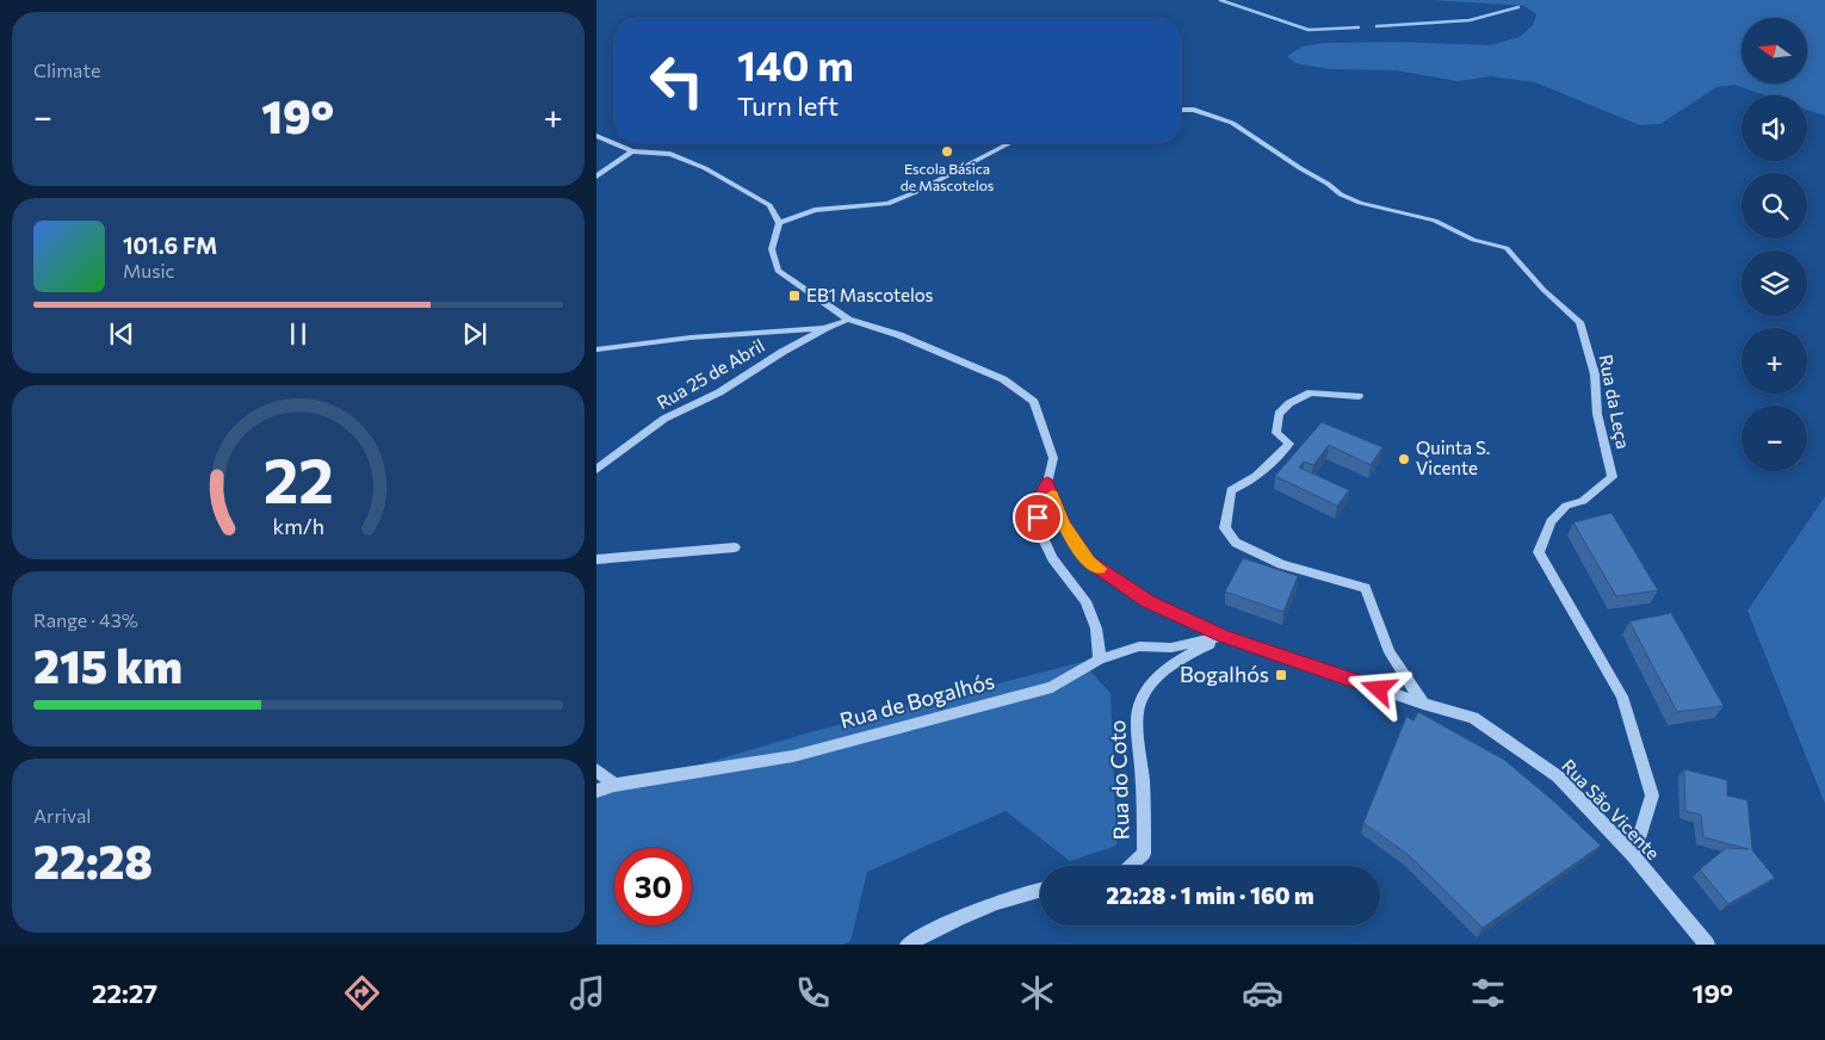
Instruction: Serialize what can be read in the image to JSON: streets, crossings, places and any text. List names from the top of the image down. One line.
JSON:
{"streets":{"street":["Rua 25 de Abril","Rua da Leça","Rua de Bogalhós","Rua do Coto","Rua São Vicente"]},"crossings":[["Rua da Leça","Rua São Vicente"],["Rua de Bogalhós","Rua do Coto"],["Rua de Bogalhós","Rua São Vicente"],["Rua do Coto","Rua São Vicente"]],"places":{"other":["Escola Básica de Mascotelos","Quinta S. Vicente"],"transit":["EB1 Mascotelos","Bogalhós"]},"north":"left","page":{"tile":["Climate",["Range · 43%","215 km"],["Arrival","22:28"]],"map_buttons":["+","−"],"turn":["140 m","Turn left"],"heat":["−","19°","+"],"song":["101.6 FM","Music"],"limit":"30","trip":"22:28 · 1 min · 160 m","tabs":["22:27","19°"],"gauge":["22","km/h"]}}
